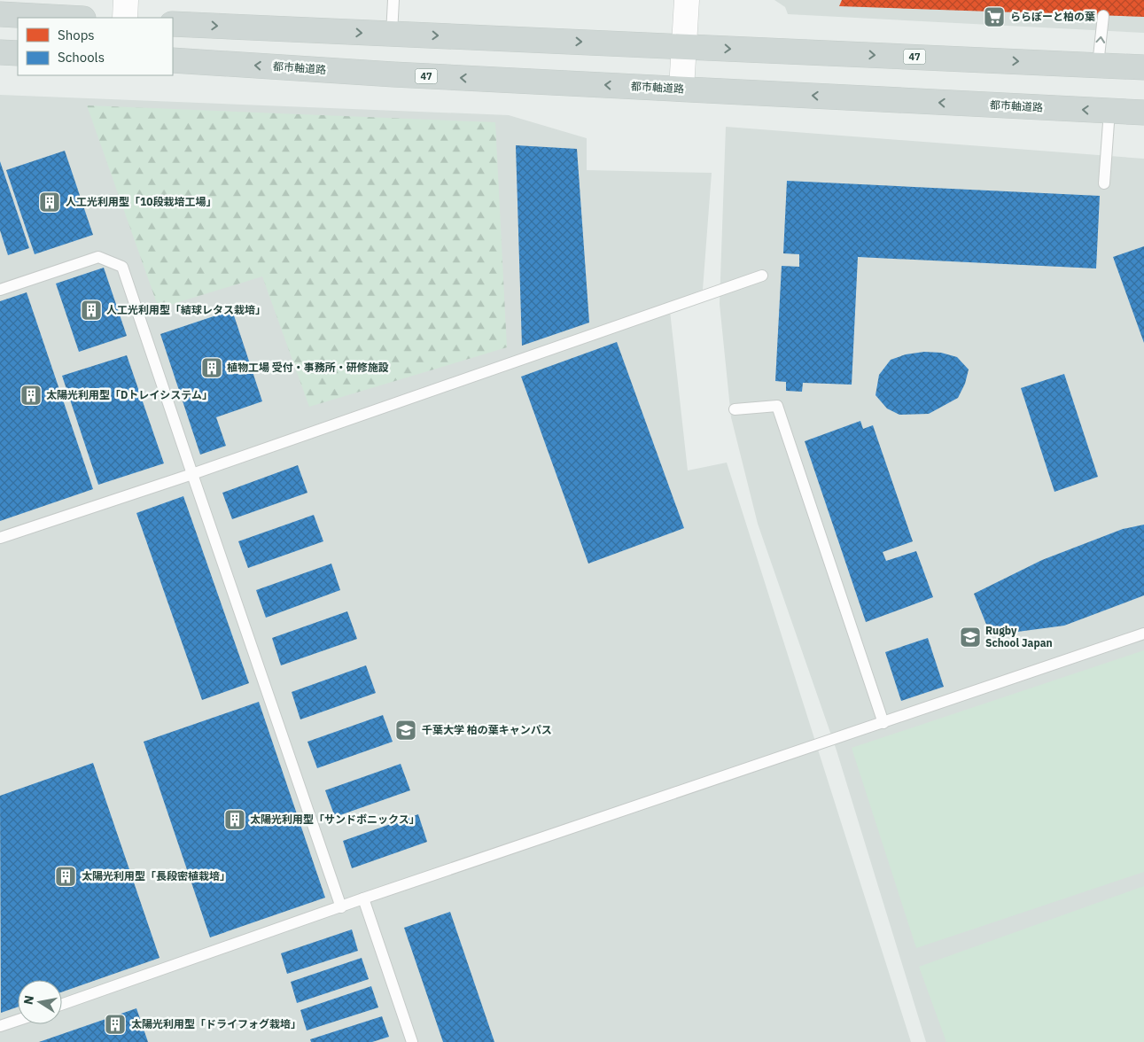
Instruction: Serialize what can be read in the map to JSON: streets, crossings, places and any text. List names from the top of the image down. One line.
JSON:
{"streets":{"main road":["47","都市軸道路"]},"places":{"supermarket":["ららぽーと柏の葉"],"building":["人工光利用型「10段栽培工場」","人工光利用型「結球レタス栽培」","植物工場 受付・事務所・研修施設","太陽光利用型「Dトレイシステム」","太陽光利用型「サンドボニックス」","太陽光利用型「長段密植栽培」","太陽光利用型「ドライフォグ栽培」"],"school or university":["Rugby School Japan","千葉大学 柏の葉キャンパス"]},"legend":["Shops","Schools"],"north":"left"}
